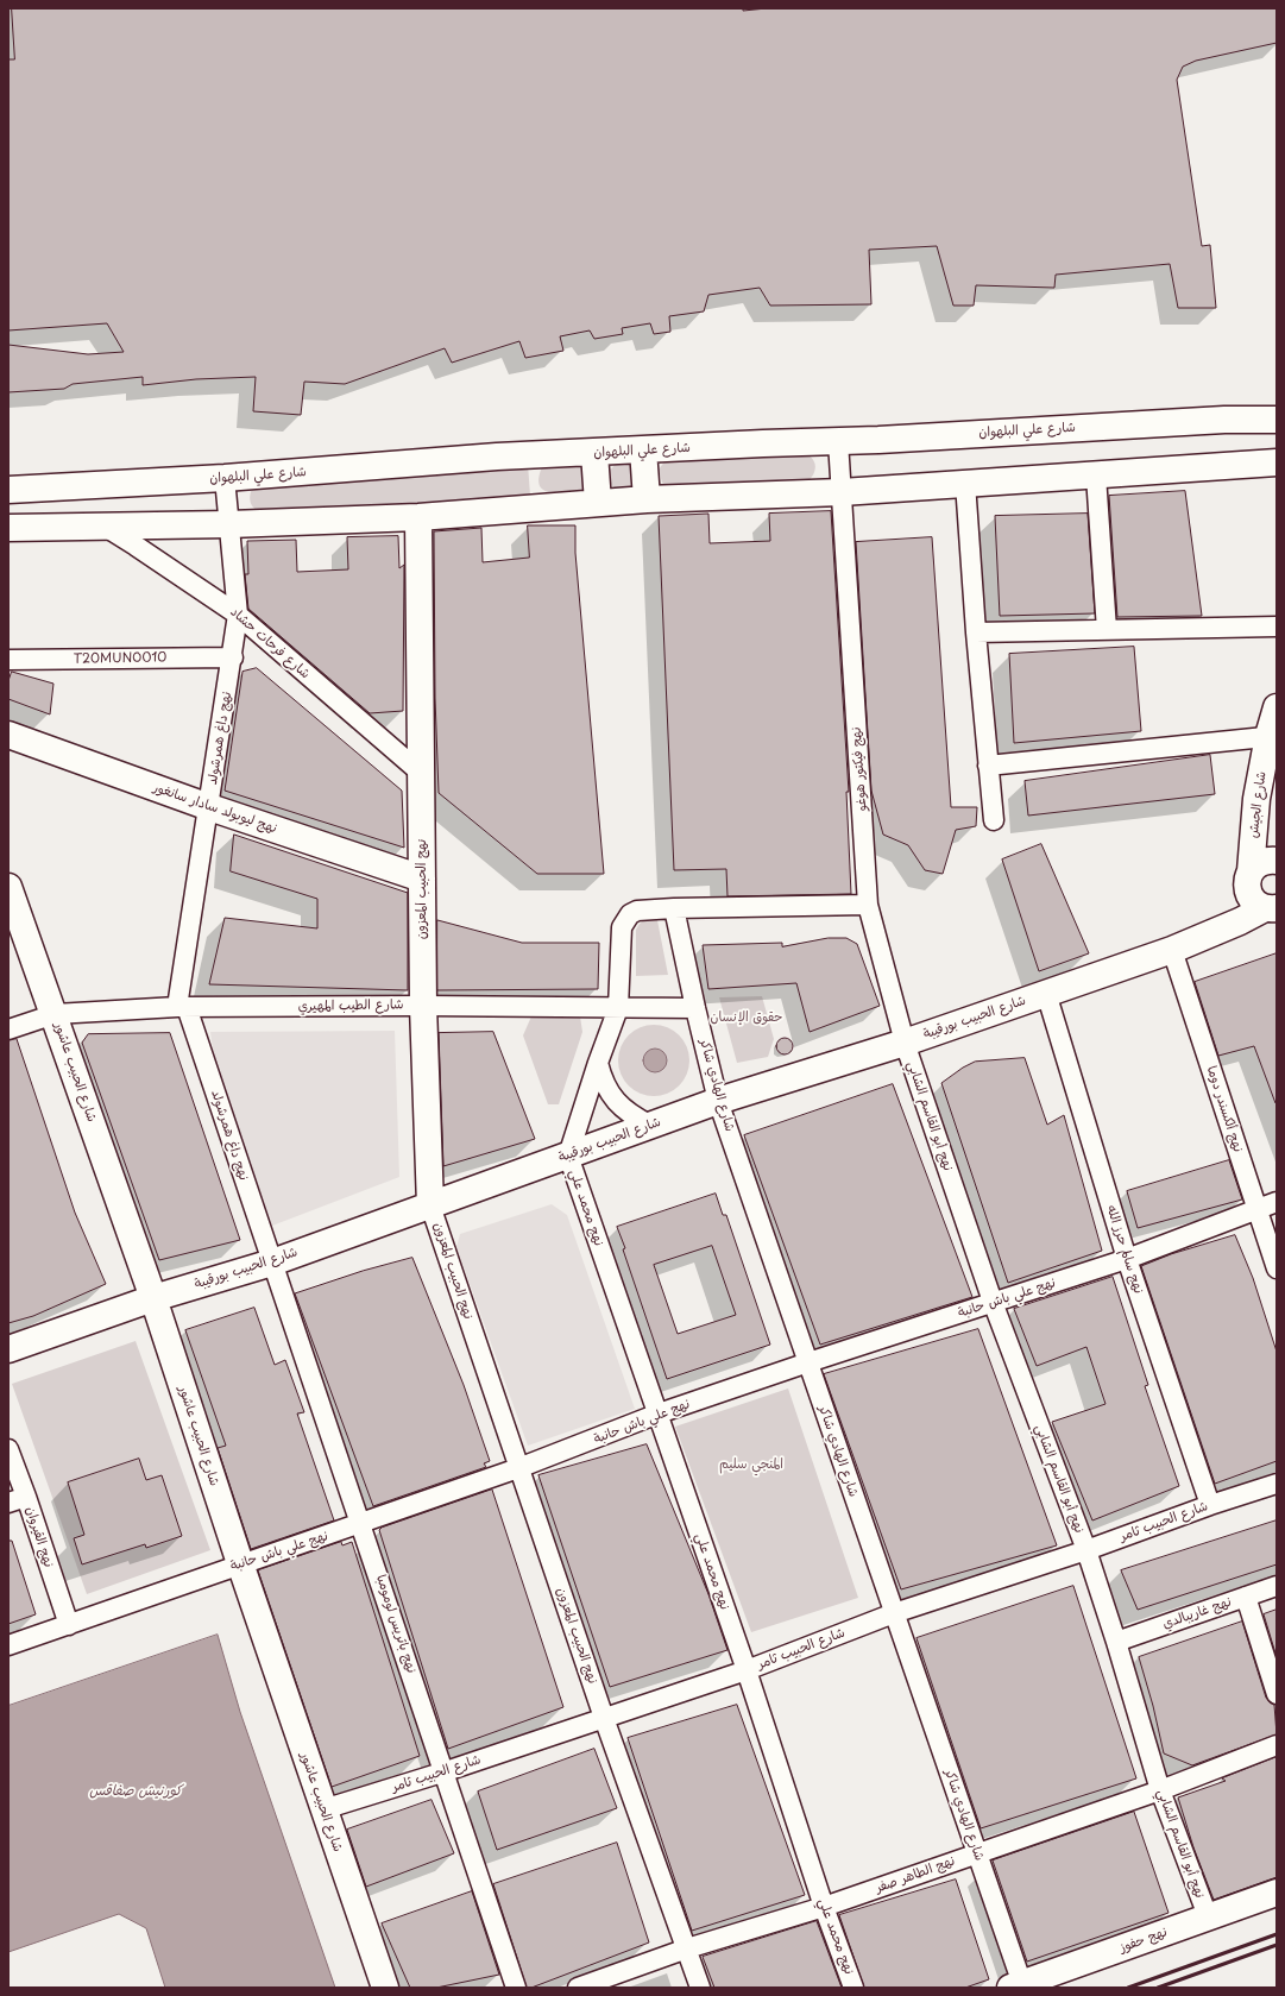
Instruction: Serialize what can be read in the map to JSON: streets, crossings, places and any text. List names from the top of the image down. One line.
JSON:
{"streets":{"street":["شارع علي البلهوان","شارع فرحات حشاد","T20MUN0010","نهج داغ همرشولد","نهج فيكتور هوغو","شارع الجيش","نهج ليوبولد سادار سانغور","نهج الحبيب المعزون","شارع الطيب المهيري","شارع الحبيب بورقيبة","شارع الحبيب عاشور","شارع الهادي شاكر","نهج ألكسندر دوما","نهج أبو القاسم الشابي","نهج محمد علي","نهج سالم حرز الله","نهج علي باش حانبة","شارع الحبيب ثامر","نهج القيروان","نهج غاريبالدي","نهج باتريس لومومبا","نهج الطاهر صفر","نهج حفوز"]},"crossings":[["شارع علي البلهوان","نهج داغ همرشولد"],["شارع علي البلهوان","نهج فيكتور هوغو"],["شارع فرحات حشاد","نهج داغ همرشولد"],["شارع فرحات حشاد","نهج الحبيب المعزون"],["T20MUN0010","نهج داغ همرشولد"],["نهج داغ همرشولد","نهج ليوبولد سادار سانغور"],["نهج داغ همرشولد","شارع الطيب المهيري"],["نهج داغ همرشولد","شارع الحبيب بورقيبة"],["نهج داغ همرشولد","نهج باتريس لومومبا"],["نهج فيكتور هوغو","شارع الحبيب بورقيبة"],["نهج فيكتور هوغو","نهج أبو القاسم الشابي"],["نهج ليوبولد سادار سانغور","نهج الحبيب المعزون"],["نهج الحبيب المعزون","شارع الطيب المهيري"],["نهج الحبيب المعزون","شارع الحبيب بورقيبة"],["نهج الحبيب المعزون","نهج علي باش حانبة"],["نهج الحبيب المعزون","شارع الحبيب ثامر"],["نهج الحبيب المعزون","نهج الطاهر صفر"],["شارع الطيب المهيري","شارع الحبيب بورقيبة"],["شارع الطيب المهيري","شارع الحبيب عاشور"],["شارع الطيب المهيري","شارع الهادي شاكر"],["شارع الحبيب بورقيبة","شارع الحبيب عاشور"],["شارع الحبيب بورقيبة","شارع الهادي شاكر"],["شارع الحبيب بورقيبة","نهج ألكسندر دوما"],["شارع الحبيب بورقيبة","نهج أبو القاسم الشابي"],["شارع الحبيب بورقيبة","نهج محمد علي"],["شارع الحبيب بورقيبة","نهج سالم حرز الله"],["شارع الحبيب بورقيبة","نهج باتريس لومومبا"],["شارع الحبيب عاشور","نهج علي باش حانبة"],["شارع الحبيب عاشور","شارع الحبيب ثامر"],["شارع الهادي شاكر","نهج علي باش حانبة"],["شارع الهادي شاكر","شارع الحبيب ثامر"],["شارع الهادي شاكر","نهج الطاهر صفر"],["شارع الهادي شاكر","نهج حفوز"],["نهج ألكسندر دوما","نهج علي باش حانبة"],["نهج أبو القاسم الشابي","نهج علي باش حانبة"],["نهج أبو القاسم الشابي","شارع الحبيب ثامر"],["نهج أبو القاسم الشابي","نهج غاريبالدي"],["نهج أبو القاسم الشابي","نهج الطاهر صفر"],["نهج أبو القاسم الشابي","نهج حفوز"],["نهج محمد علي","نهج علي باش حانبة"],["نهج محمد علي","شارع الحبيب ثامر"],["نهج محمد علي","نهج الطاهر صفر"],["نهج سالم حرز الله","نهج علي باش حانبة"],["نهج سالم حرز الله","شارع الحبيب ثامر"],["نهج علي باش حانبة","نهج القيروان"],["نهج علي باش حانبة","نهج باتريس لومومبا"],["شارع الحبيب ثامر","نهج باتريس لومومبا"]],"water":["كورنيش صفاقس"],"parks":["حقوق الإنسان","المنجي سليم"]}
